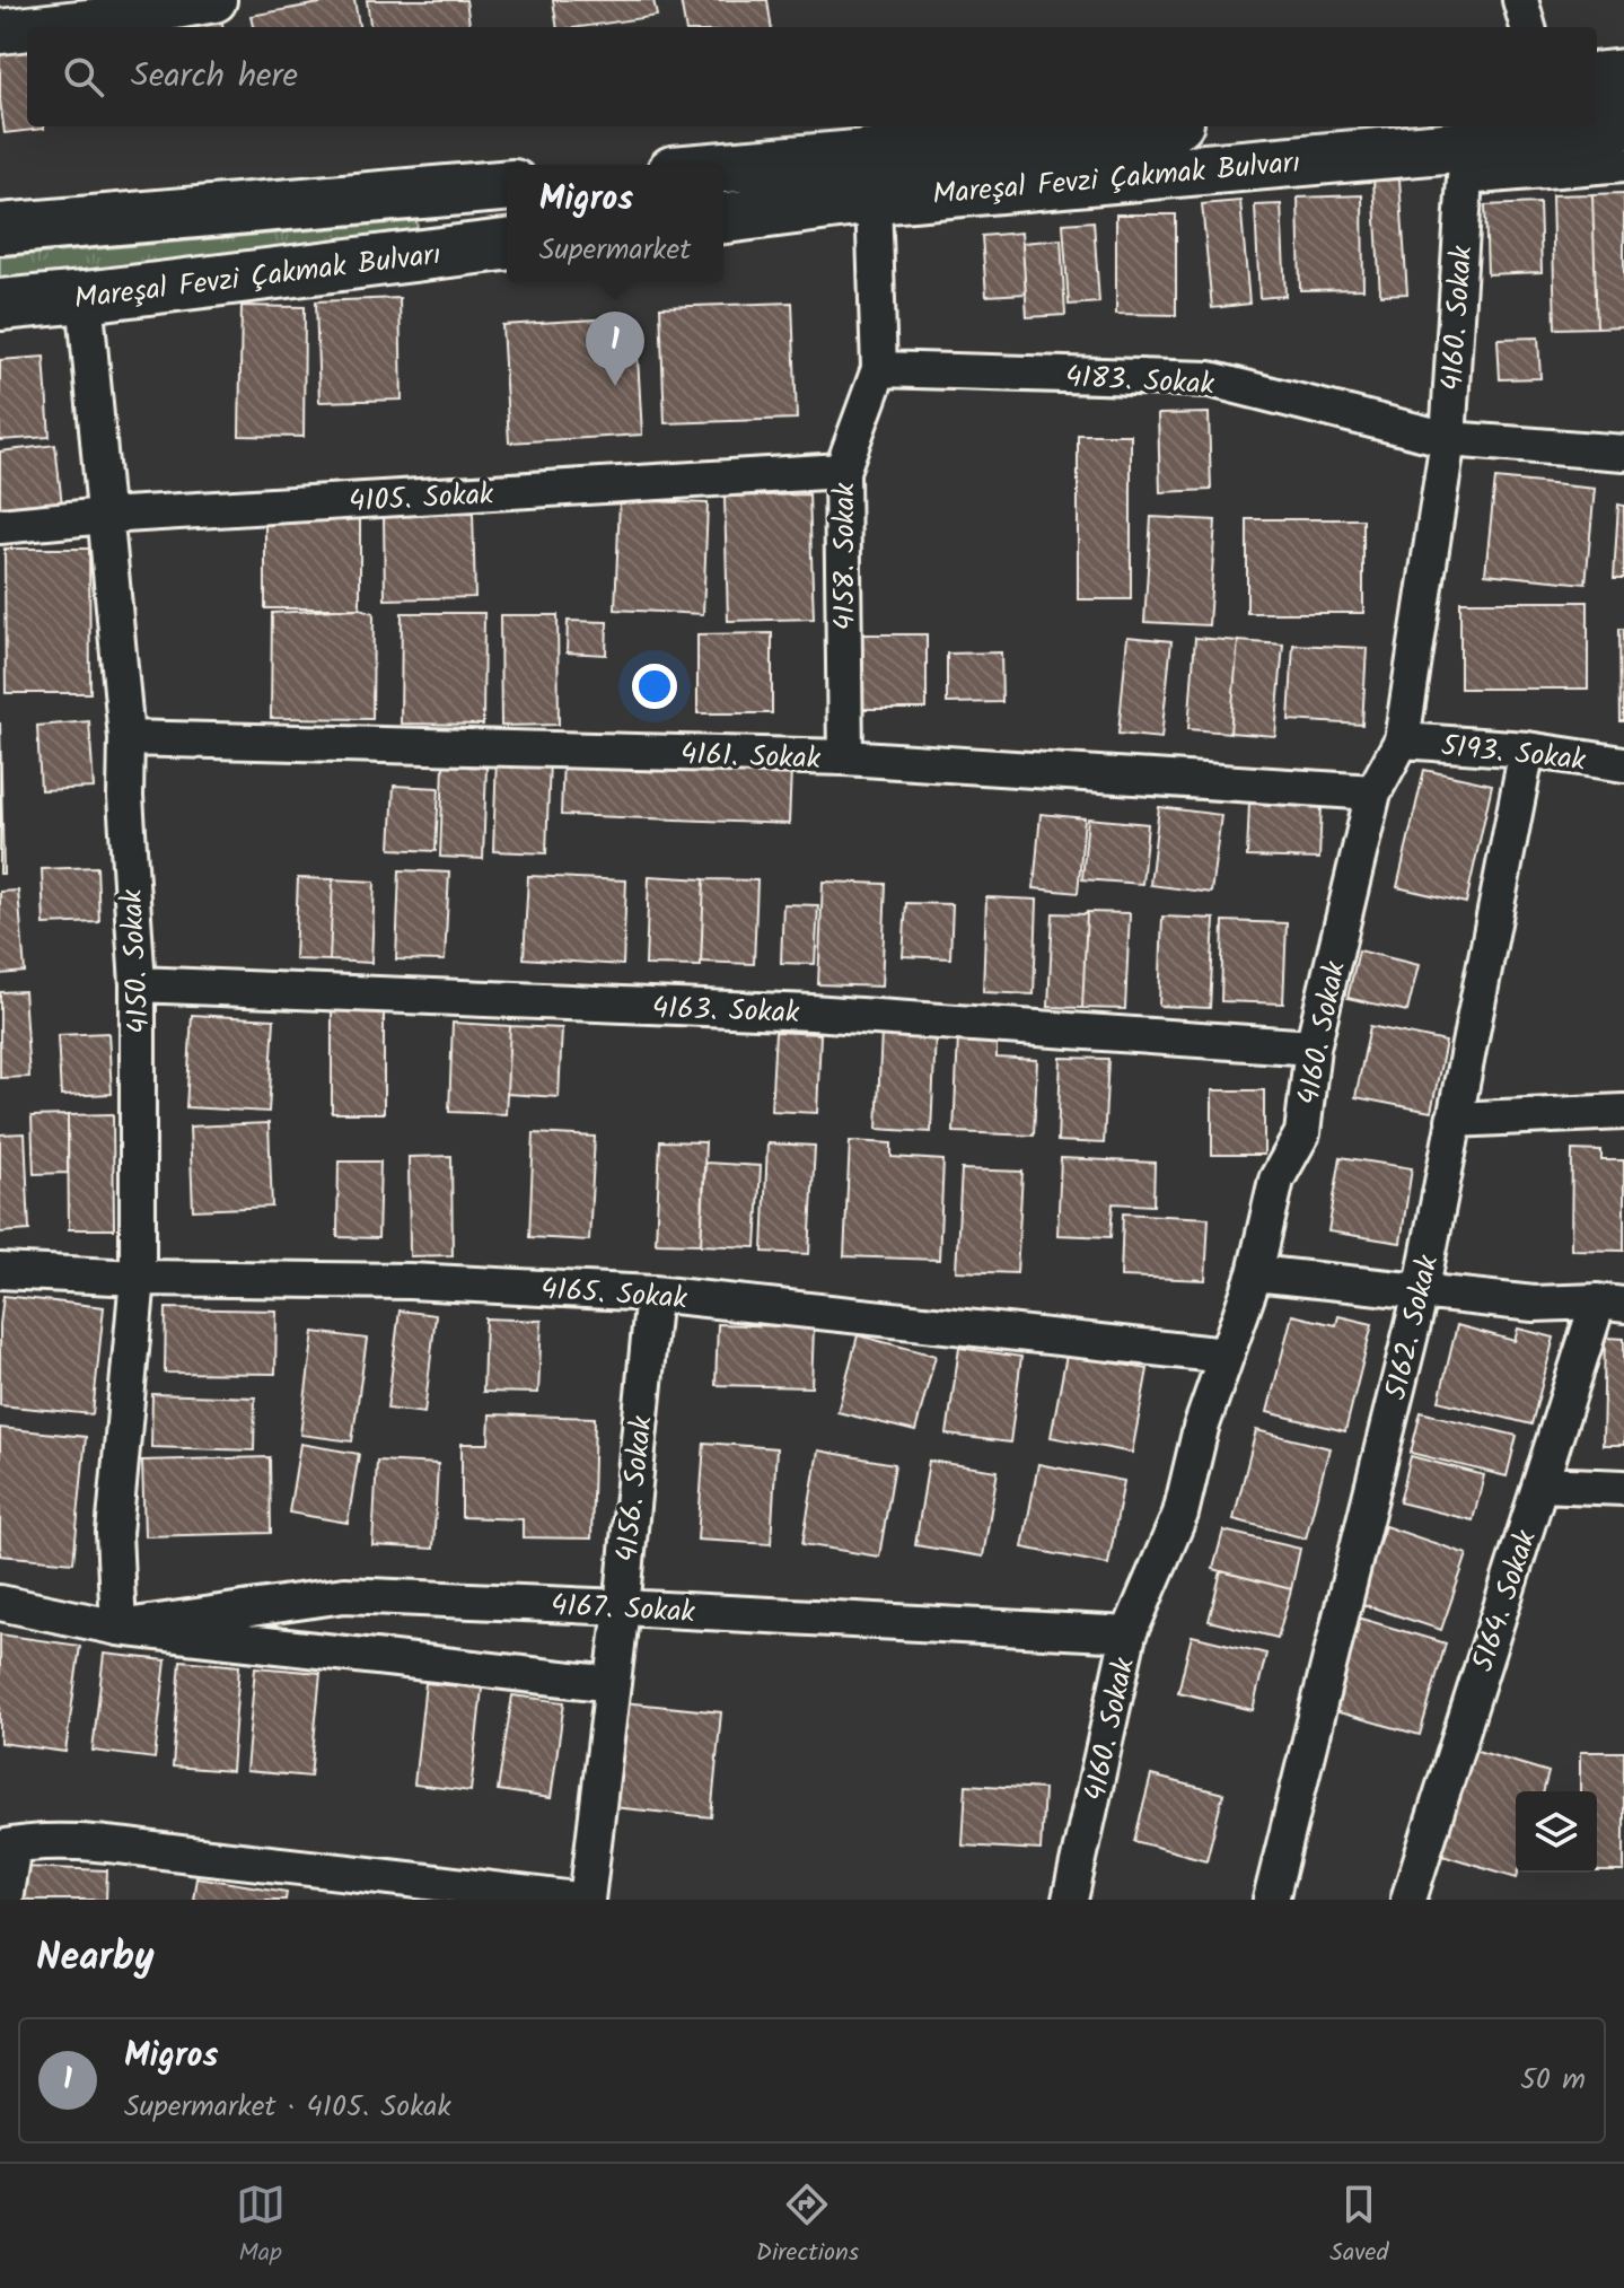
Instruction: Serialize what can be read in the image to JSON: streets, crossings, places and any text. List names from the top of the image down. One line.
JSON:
{"streets":{"highway":["Mareşal Fevzi Çakmak Bulvarı"],"street":["4160. Sokak","4183. Sokak","4105. Sokak","4158. Sokak","5193. Sokak","4161. Sokak","4150. Sokak","4163. Sokak","4165. Sokak","5162. Sokak","4156. Sokak","5164. Sokak","4167. Sokak"]},"crossings":[["Mareşal Fevzi Çakmak Bulvarı","4160. Sokak"],["Mareşal Fevzi Çakmak Bulvarı","4158. Sokak"],["Mareşal Fevzi Çakmak Bulvarı","4150. Sokak"],["4160. Sokak","4183. Sokak"],["4160. Sokak","5193. Sokak"],["4160. Sokak","4161. Sokak"],["4160. Sokak","4163. Sokak"],["4160. Sokak","4165. Sokak"],["4160. Sokak","4167. Sokak"],["4183. Sokak","4158. Sokak"],["4105. Sokak","4158. Sokak"],["4105. Sokak","4150. Sokak"],["4158. Sokak","4161. Sokak"],["5193. Sokak","5162. Sokak"],["4161. Sokak","4150. Sokak"],["4150. Sokak","4163. Sokak"],["4150. Sokak","4165. Sokak"],["4150. Sokak","4167. Sokak"],["4165. Sokak","4156. Sokak"],["4156. Sokak","4167. Sokak"]],"page":{"search":"Search here","popup":["Migros","Supermarket"],"pins":"1","heading":"Nearby","list":[{"mark":"1","name":"Migros","note":"Supermarket · 4105. Sokak","value":"50 m"}],"nav":["Map","Directions","Saved"]}}
